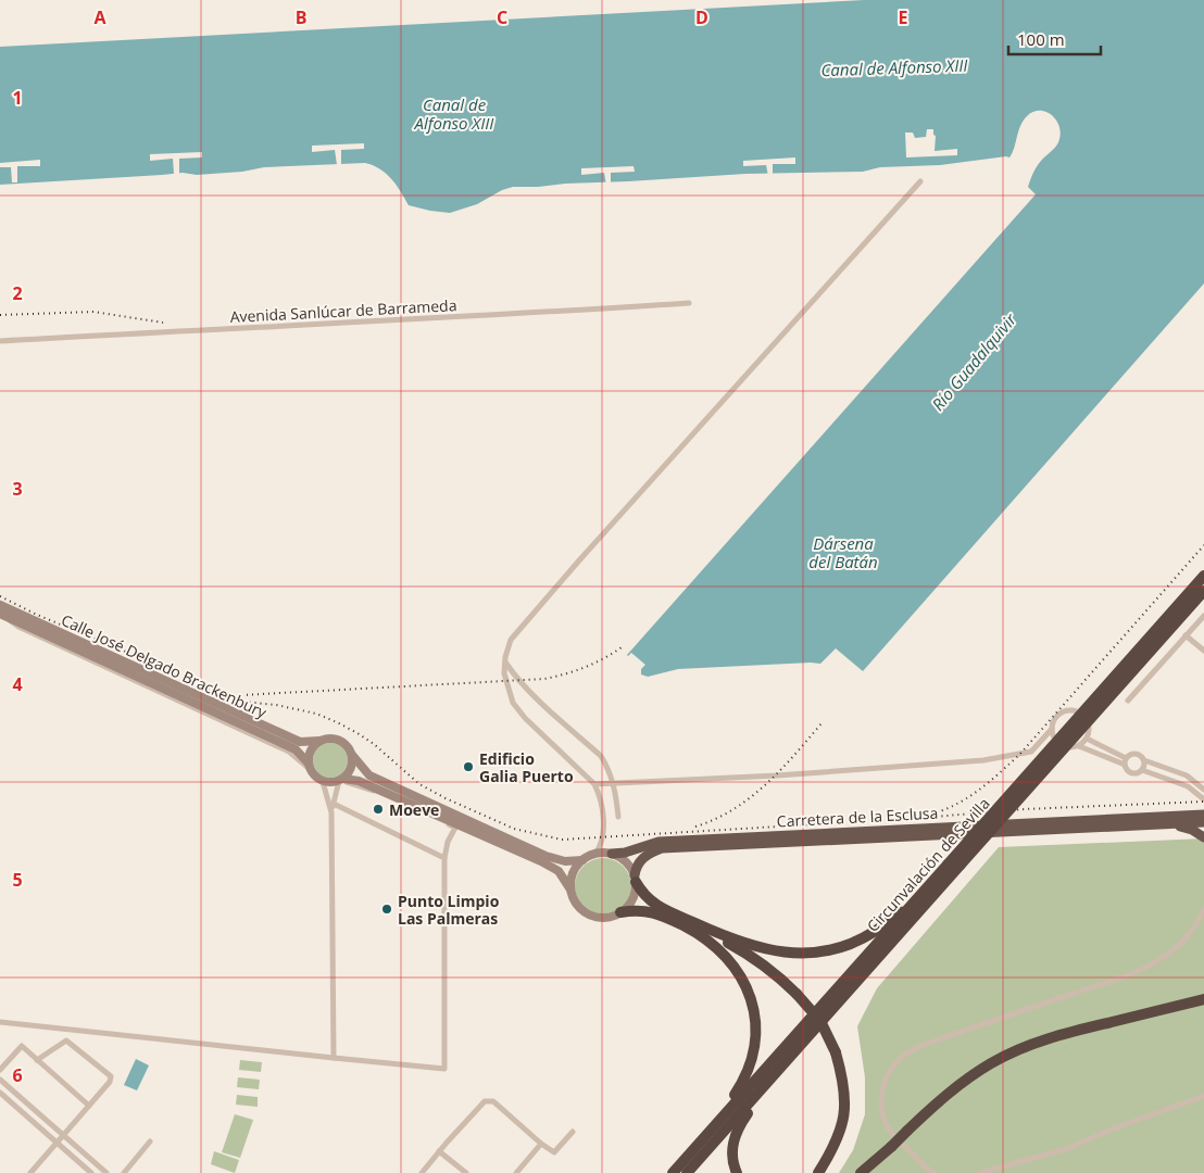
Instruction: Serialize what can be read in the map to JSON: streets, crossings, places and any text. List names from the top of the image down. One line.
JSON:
{"streets":{"highway":["Carretera de la Esclusa","Circunvalación de Sevilla"],"main road":["Calle José Delgado Brackenbury"],"street":["Avenida Sanlúcar de Barrameda"]},"water":["Canal de Alfonso XIII","Río Guadalquivir","Dársena del Batán"],"places":["Edificio Galia Puerto","Moeve","Punto Limpio Las Palmeras"],"scale_bar":"100 m","grid":{"columns":["A","B","C","D","E"],"rows":["1","2","3","4","5","6"]}}
